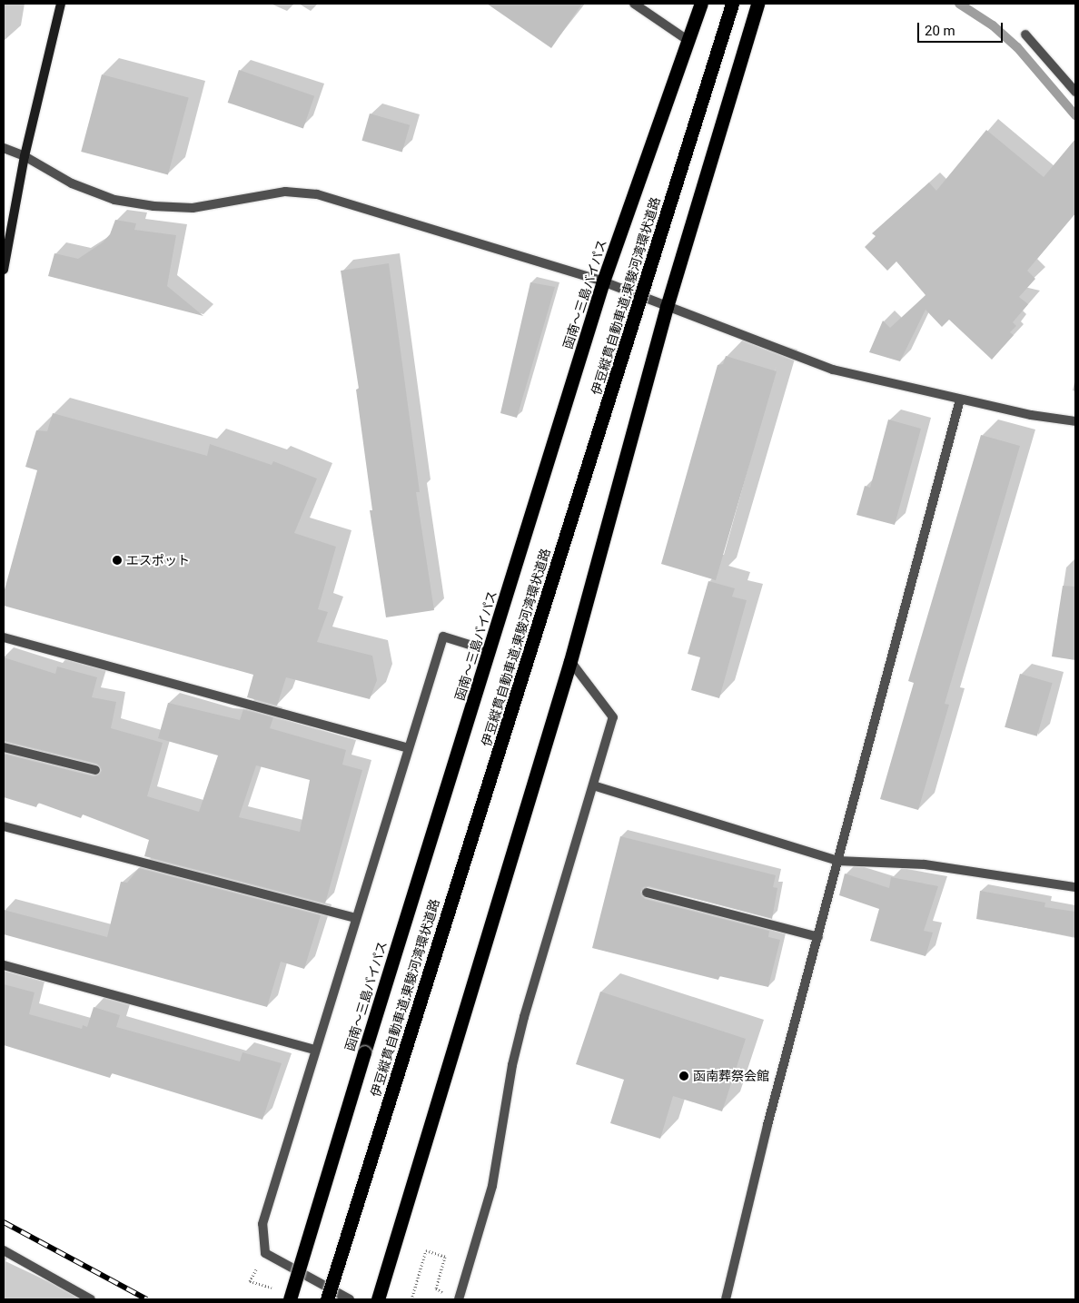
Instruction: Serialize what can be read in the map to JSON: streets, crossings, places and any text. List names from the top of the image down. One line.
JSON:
{"streets":{"highway":["函南～三島バイパス","伊豆縦貫自動車道;東駿河湾環状道路"]},"places":["エスポット","函南葬祭会館"],"scale_bar":"20 m"}
